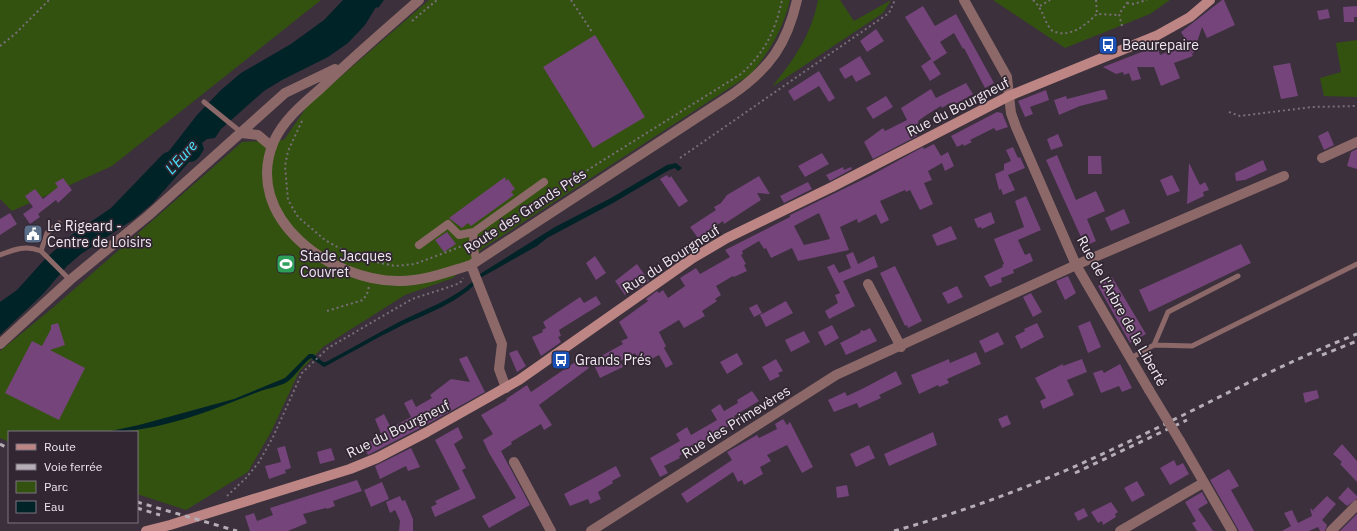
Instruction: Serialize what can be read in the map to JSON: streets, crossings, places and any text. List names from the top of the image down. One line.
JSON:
{"streets":{"main road":["Rue du Bourgneuf"],"street":["Route des Grands Prés","Rue de l'Arbre de la Liberté","Rue des Primevères"]},"crossings":[["Rue du Bourgneuf","Rue de l'Arbre de la Liberté"],["Rue de l'Arbre de la Liberté","Rue des Primevères"]],"water":["L'Eure"],"places":{"bus stop":["Beaurepaire","Grands Prés"],"public building":["Le Rigeard - Centre de Loisirs"],"sports":["Stade Jacques Couvret"]},"legend":["Route","Voie ferrée","Parc","Eau"]}
